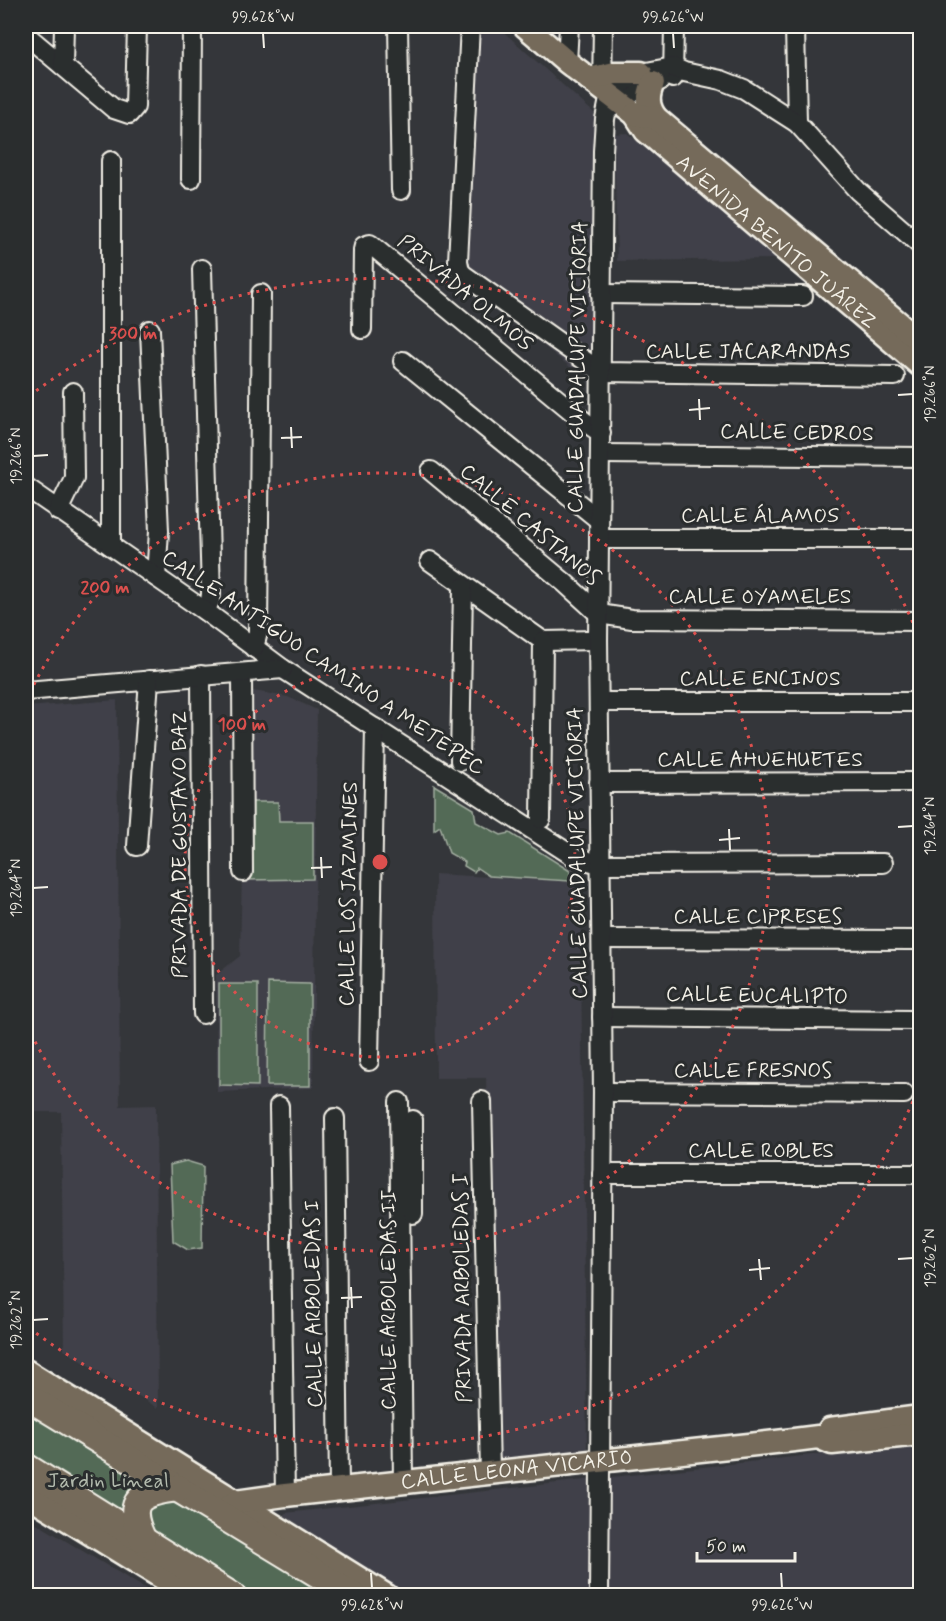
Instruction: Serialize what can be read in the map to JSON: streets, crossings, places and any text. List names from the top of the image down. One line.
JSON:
{"streets":{"main road":["AVENIDA BENITO JUÁREZ","CALLE LEONA VICARIO"],"street":["PRIVADA OLMOS","CALLE JACARANDAS","CALLE GUADALUPE VICTORIA","CALLE CEDROS","CALLE ÁLAMOS","CALLE CASTANOS","CALLE OYAMELES","CALLE ANTIGUO CAMINO A METEPEC","CALLE ENCINOS","CALLE AHUEHUETES","PRIVADA DE GUSTAVO BAZ","CALLE LOS JAZMINES","CALLE CIPRESES","CALLE EUCALIPTO","CALLE FRESNOS","CALLE ROBLES","PRIVADA ARBOLEDAS I","CALLE ARBOLEDAS II","CALLE ARBOLEDAS I"]},"crossings":[["AVENIDA BENITO JUÁREZ","CALLE GUADALUPE VICTORIA"],["PRIVADA OLMOS","CALLE GUADALUPE VICTORIA"],["CALLE JACARANDAS","CALLE GUADALUPE VICTORIA"],["CALLE GUADALUPE VICTORIA","CALLE CEDROS"],["CALLE GUADALUPE VICTORIA","CALLE ÁLAMOS"],["CALLE GUADALUPE VICTORIA","CALLE CASTANOS"],["CALLE GUADALUPE VICTORIA","CALLE OYAMELES"],["CALLE GUADALUPE VICTORIA","CALLE ANTIGUO CAMINO A METEPEC"],["CALLE GUADALUPE VICTORIA","CALLE ENCINOS"],["CALLE GUADALUPE VICTORIA","CALLE AHUEHUETES"],["CALLE GUADALUPE VICTORIA","CALLE CIPRESES"],["CALLE GUADALUPE VICTORIA","CALLE EUCALIPTO"],["CALLE GUADALUPE VICTORIA","CALLE FRESNOS"],["CALLE GUADALUPE VICTORIA","CALLE ROBLES"],["CALLE GUADALUPE VICTORIA","CALLE LEONA VICARIO"],["CALLE CASTANOS","CALLE OYAMELES"],["CALLE ANTIGUO CAMINO A METEPEC","CALLE LOS JAZMINES"],["PRIVADA ARBOLEDAS I","CALLE LEONA VICARIO"],["CALLE ARBOLEDAS II","CALLE LEONA VICARIO"],["CALLE ARBOLEDAS I","CALLE LEONA VICARIO"]],"parks":["Jardin Lineal"],"scale_bar":"50 m","coordinates":["99.628°W","99.626°W","19.266°N","19.264°N","19.262°N"],"rings":["300 m","200 m","100 m"]}
